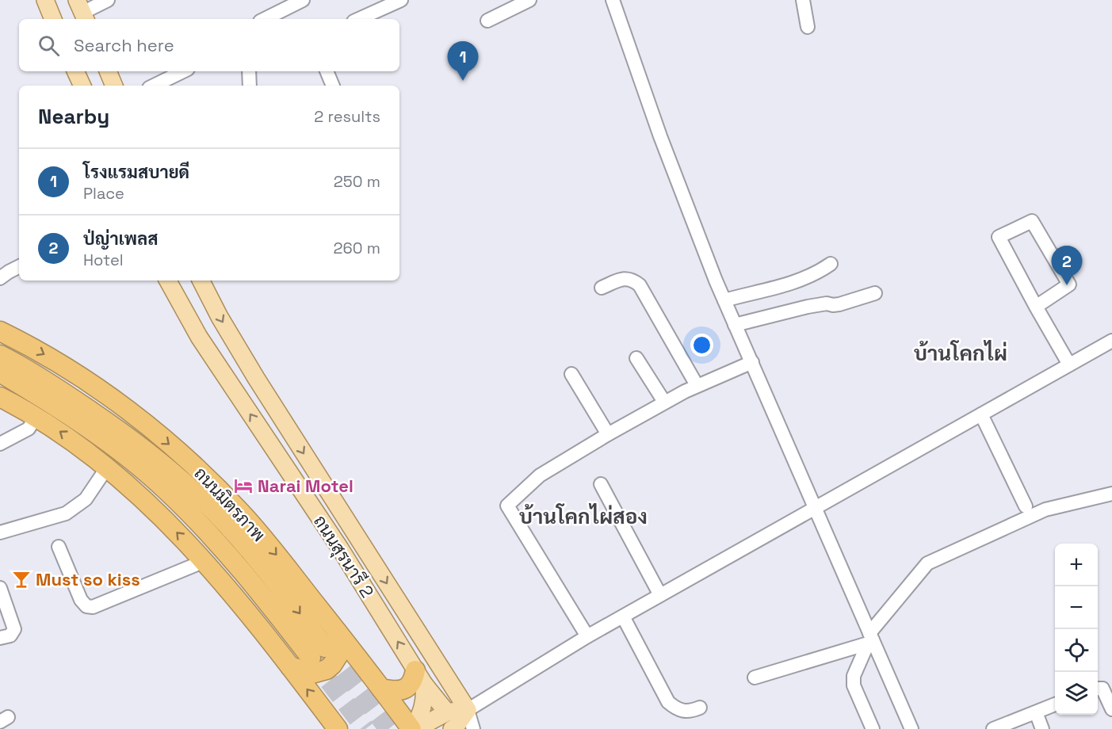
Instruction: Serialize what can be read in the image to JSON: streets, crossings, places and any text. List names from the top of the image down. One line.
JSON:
{"streets":{"highway":["ถนนมิตรภาพ"],"main road":["ถนนสุรนารี 2"]},"districts":["บ้านโคกไผ่","บ้านโคกไผ่สอง"],"places":{"hotel":["Narai Motel"],"bar":["Must so kiss"]},"page":{"search":"Search here","pins":["1","2"],"heading":["Nearby","2 results"],"list":[{"mark":"1","name":"โรงแรมสบายดี","note":"Place","value":"250 m"},{"mark":"2","name":"ป่ญ่าเพลส","note":"Hotel","value":"260 m"}],"map_buttons":["+","−"]}}
